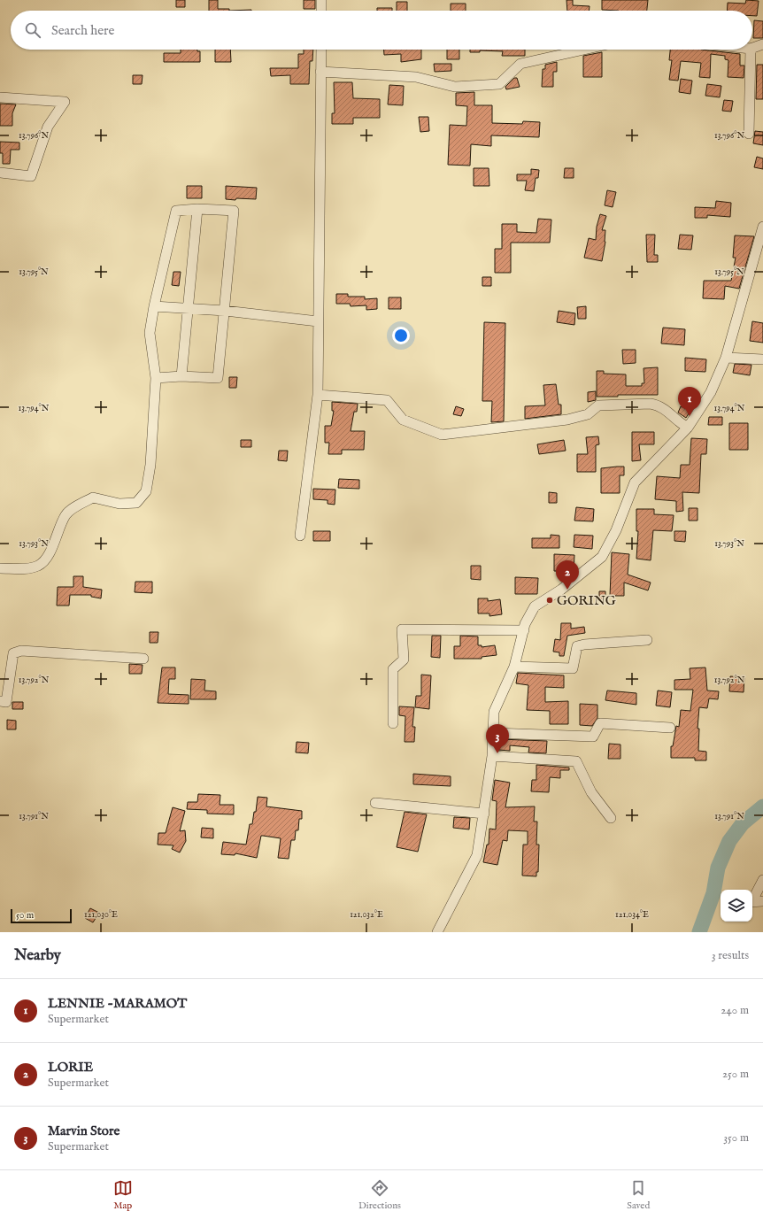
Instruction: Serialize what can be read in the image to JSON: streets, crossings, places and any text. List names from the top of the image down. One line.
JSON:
{"places":["GORING"],"scale_bar":"50 m","page":{"search":"Search here","pins":["1","2","3"],"scale":"50 m","heading":["Nearby","3 results"],"list":[{"mark":"1","name":"LENNIE -MARAMOT","note":"Supermarket","value":"240 m"},{"mark":"2","name":"LORIE","note":"Supermarket","value":"250 m"},{"mark":"3","name":"Marvin Store","note":"Supermarket","value":"350 m"}],"nav":["Map","Directions","Saved"]},"coordinates":["13.796°N","13.795°N","13.794°N","13.793°N","13.792°N","13.791°N","121.030°E","121.032°E","121.034°E"]}
